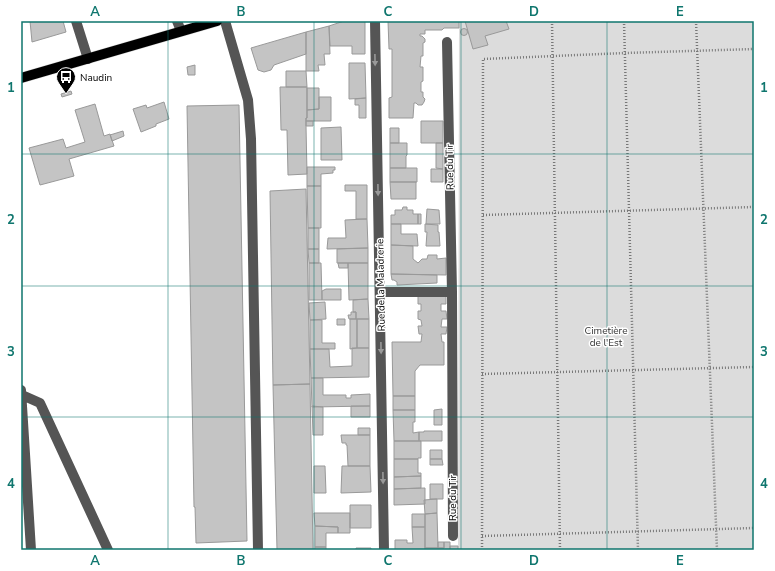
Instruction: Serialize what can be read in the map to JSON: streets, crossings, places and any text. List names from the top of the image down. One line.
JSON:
{"streets":{"street":["Rue du Tir","Rue de la Maladrerie"]},"one_way":["Rue de la Maladrerie"],"parks":["Cimetière de l'Est"],"places":{"bus stop":["Naudin"]},"grid":{"columns":["A","B","C","D","E"],"rows":["1","2","3","4"]}}
